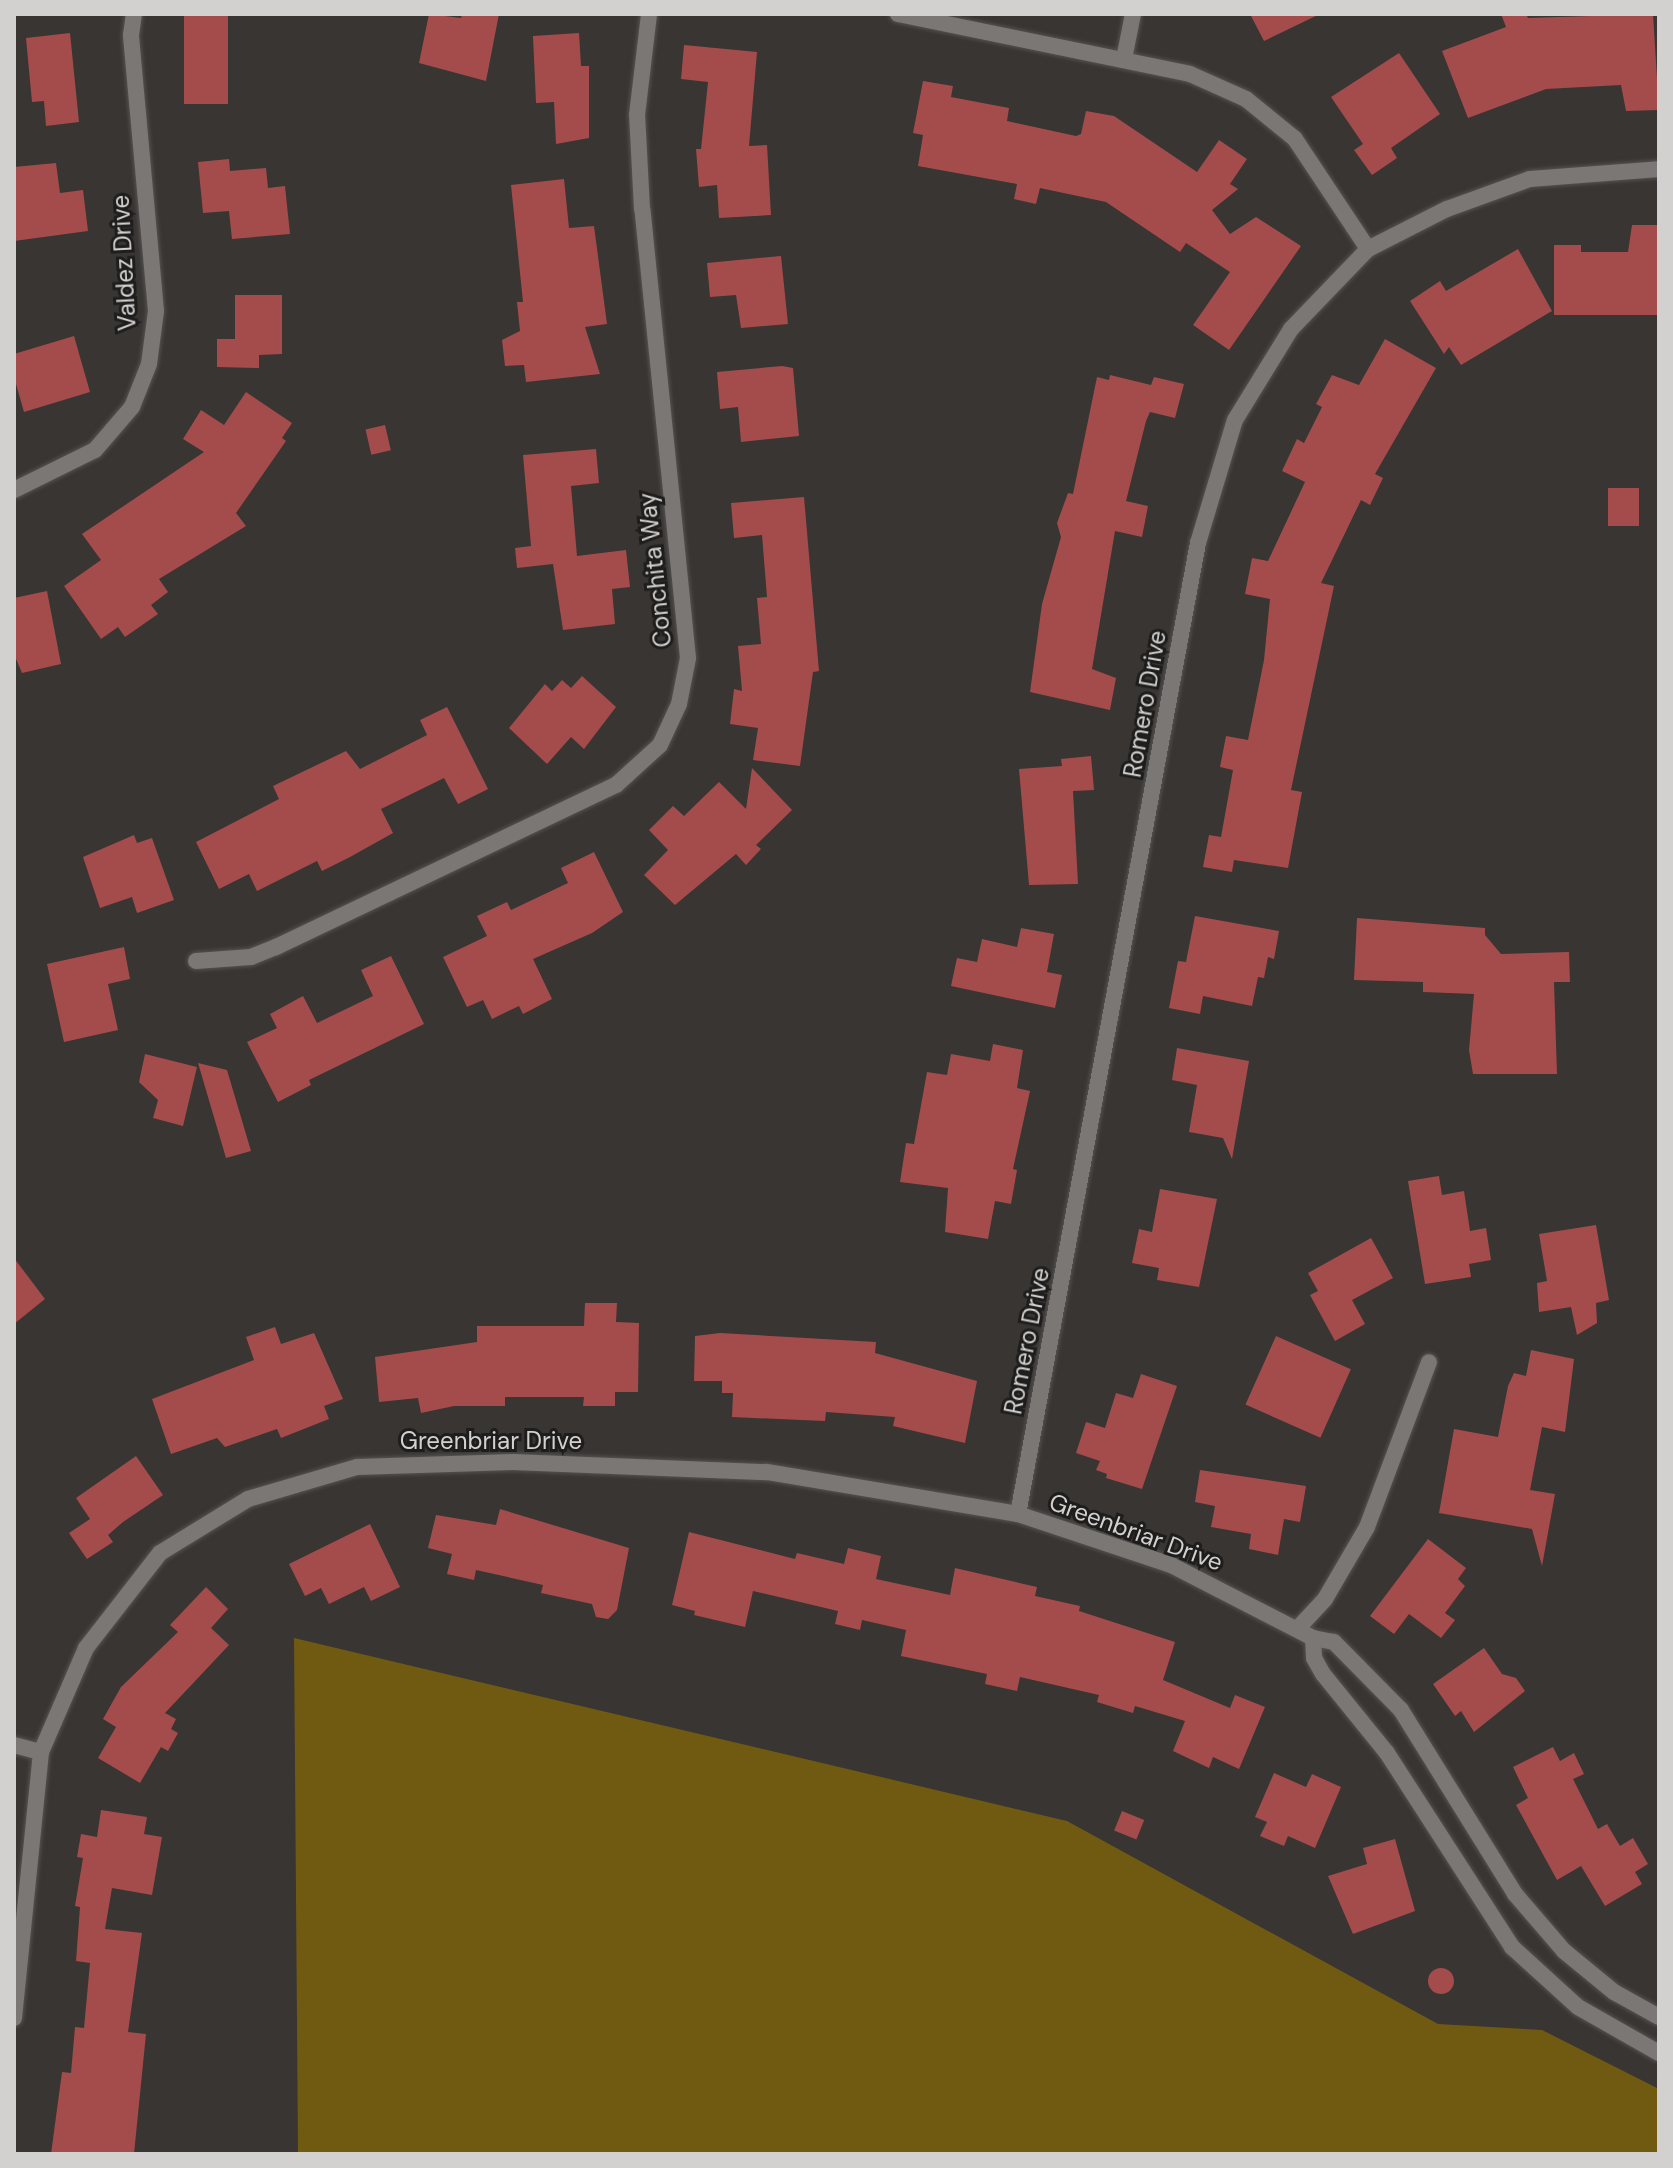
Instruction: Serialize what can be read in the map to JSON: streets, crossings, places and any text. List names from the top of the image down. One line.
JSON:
{"streets":{"street":["Valdez Drive","Conchita Way","Romero Drive","Greenbriar Drive"]},"crossings":[["Romero Drive","Greenbriar Drive"]]}
